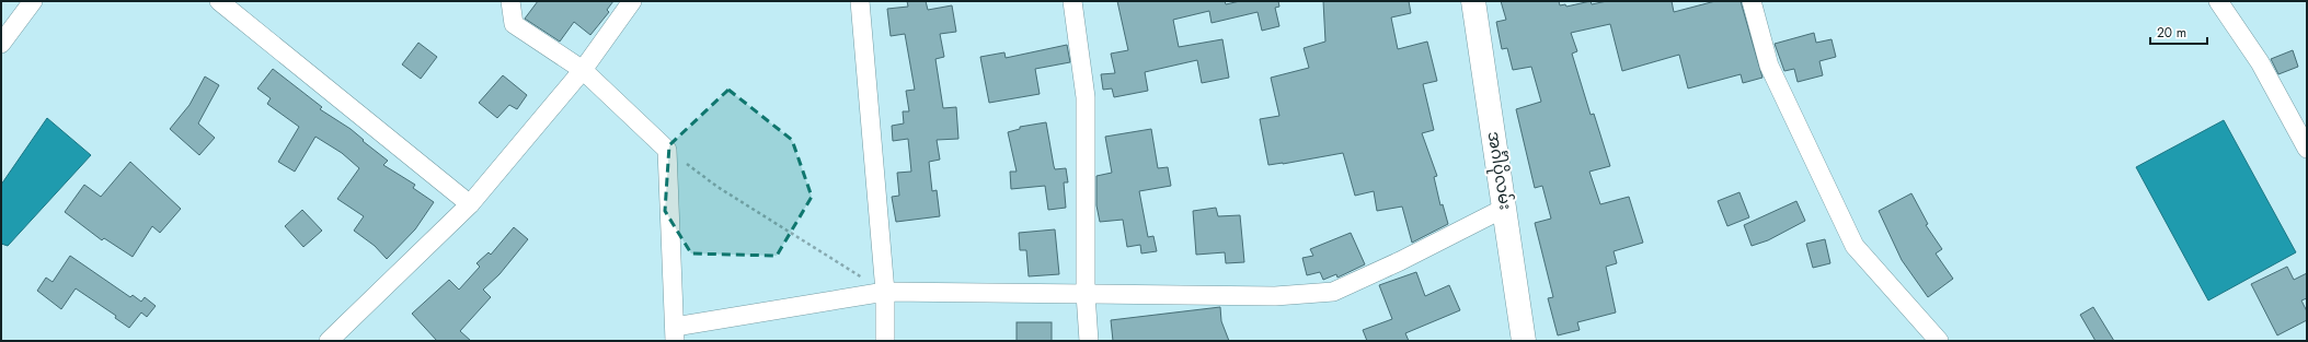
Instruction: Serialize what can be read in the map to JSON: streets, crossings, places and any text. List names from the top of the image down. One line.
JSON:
{"streets":{"main road":["အင်္ဂါပိုလမ်း"]},"scale_bar":"20 m"}
